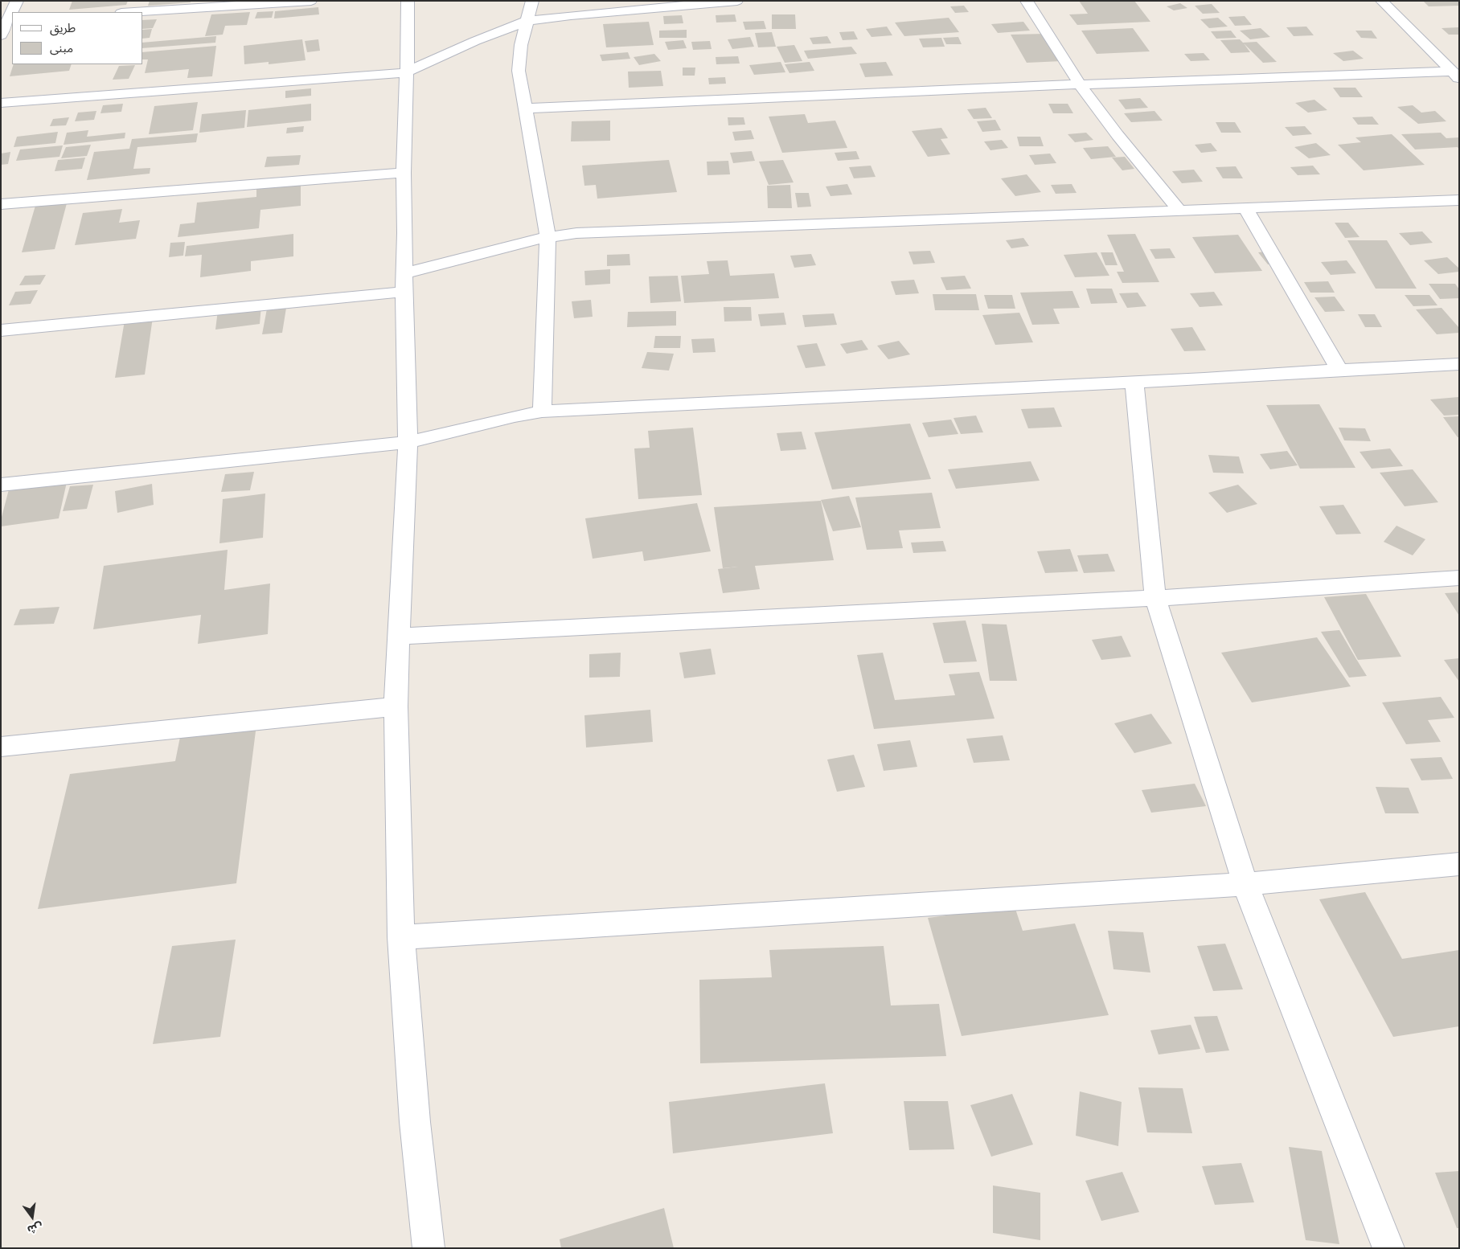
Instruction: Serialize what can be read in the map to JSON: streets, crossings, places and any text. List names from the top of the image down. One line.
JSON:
{"legend":["طريق","مبنى"],"north":"bottom"}
